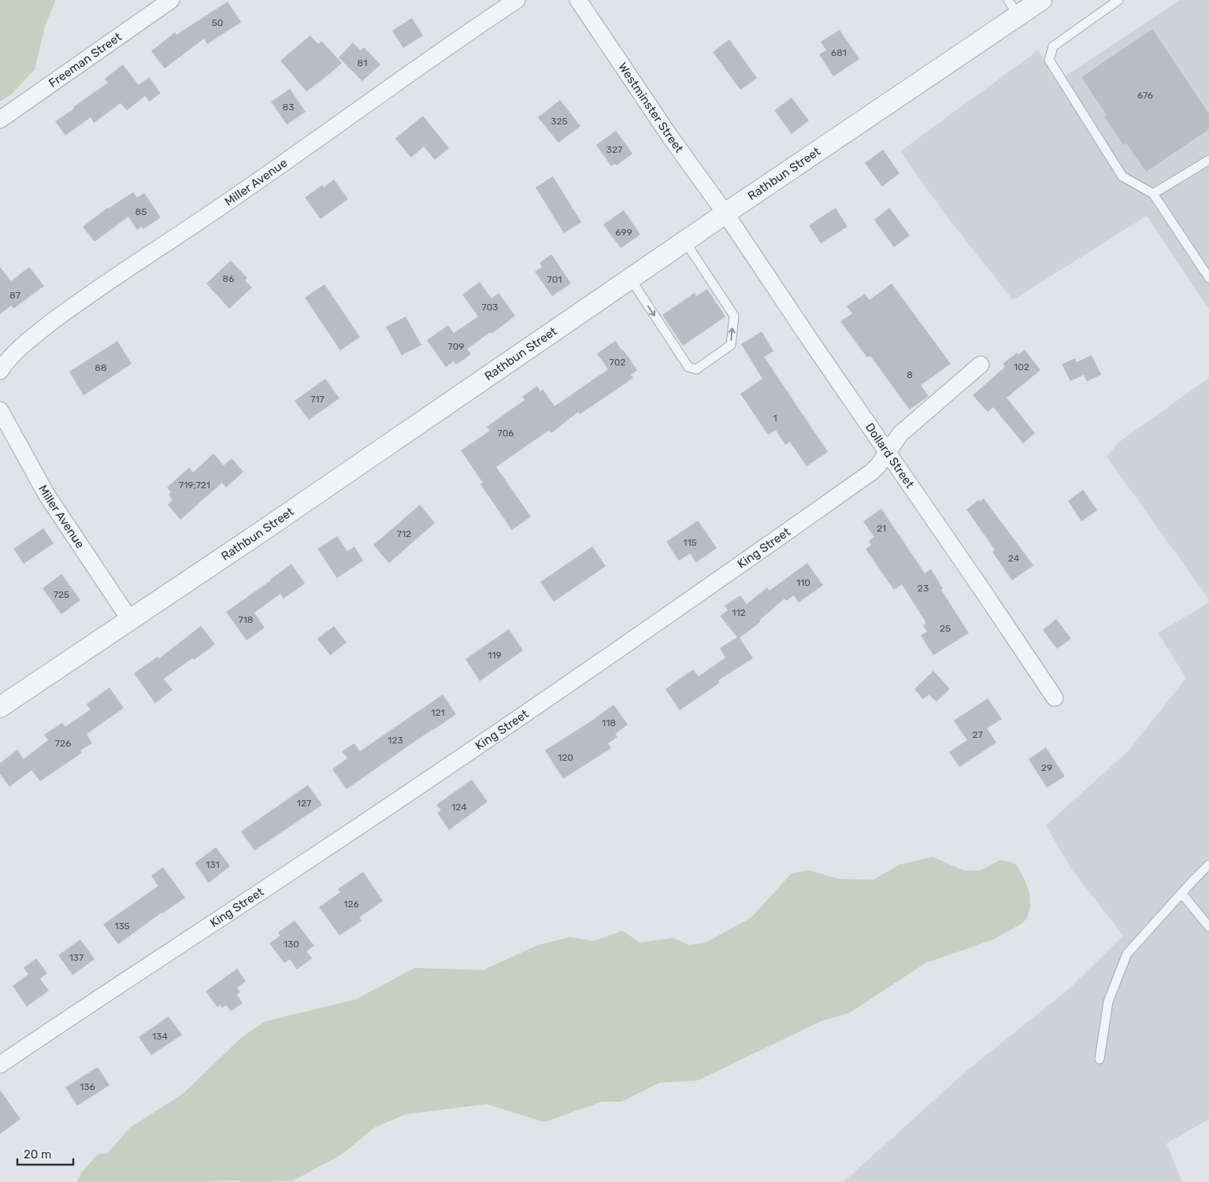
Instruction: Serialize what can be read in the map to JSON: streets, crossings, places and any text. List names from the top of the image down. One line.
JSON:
{"streets":{"street":["Freeman Street","Westminster Street","Rathbun Street","Miller Avenue","Dollard Street","King Street"]},"crossings":[["Westminster Street","Rathbun Street"],["Westminster Street","Dollard Street"],["Rathbun Street","Miller Avenue"],["Rathbun Street","Dollard Street"],["Dollard Street","King Street"]],"house_numbers":["50","681","81","676","83","325","327","85","699","86","701","87","703","709","702","102","88","8","717","1","706","719;721","21","712","115","24","110","23","725","112","718","25","119","121","118","27","123","726","120","29","127","124","131","126","135","130","137","134","136"],"scale_bar":"20 m"}
